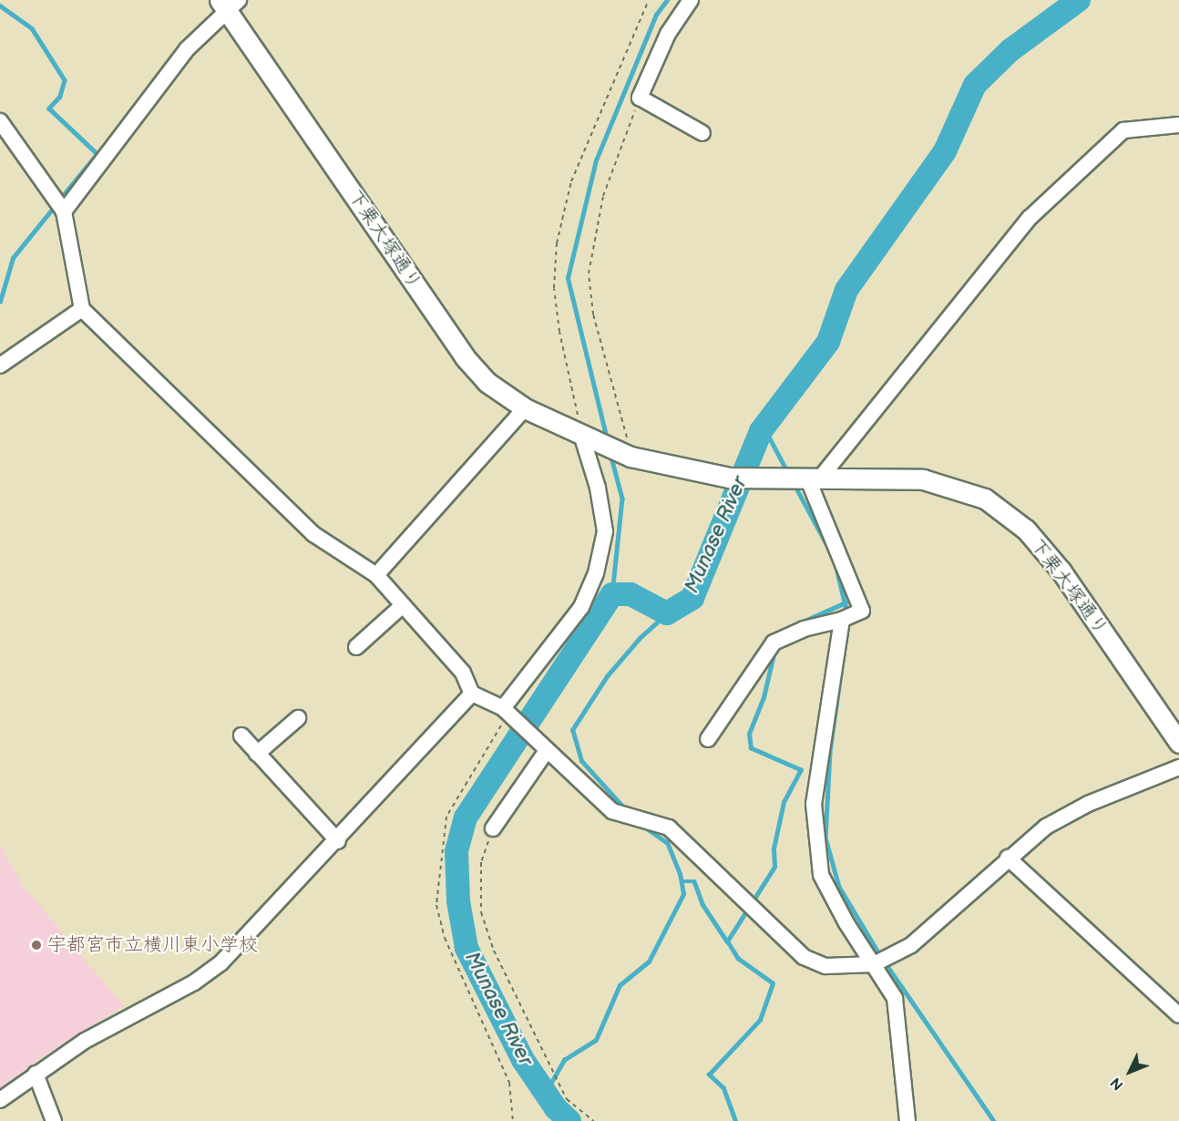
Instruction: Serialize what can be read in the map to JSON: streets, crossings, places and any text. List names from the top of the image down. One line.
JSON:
{"streets":{"street":["下栗大塚通り"]},"water":["Munase River"],"places":["宇都宮市立横川東小学校"],"north":"bottom left"}
